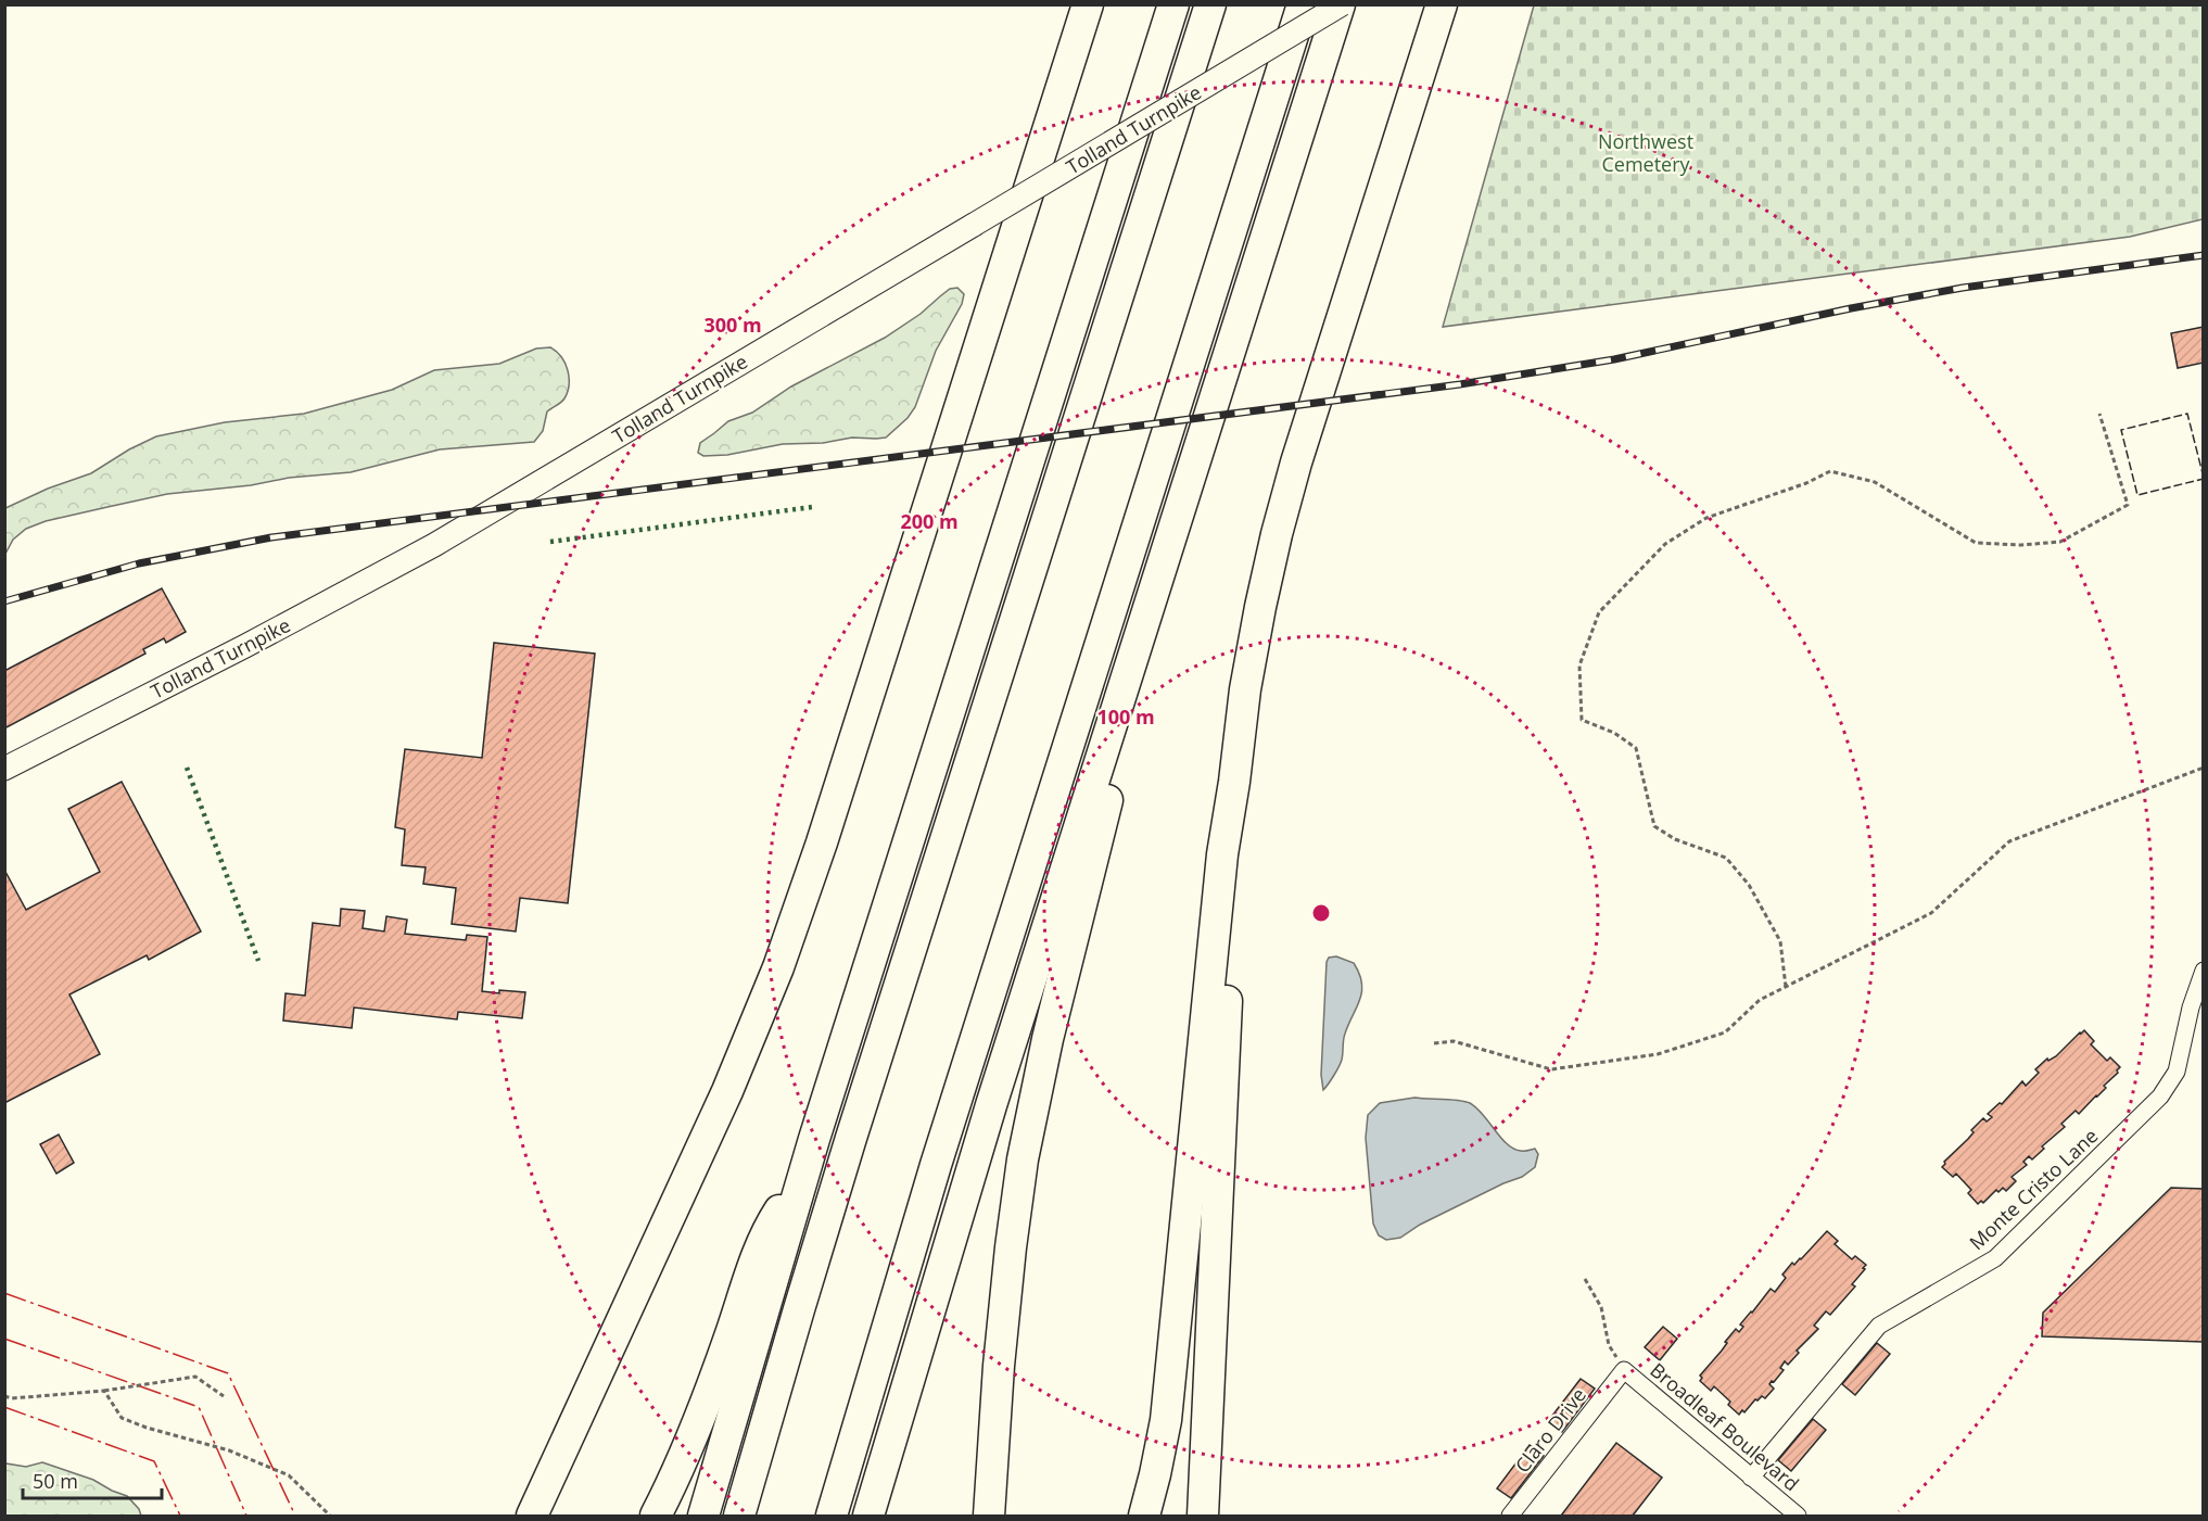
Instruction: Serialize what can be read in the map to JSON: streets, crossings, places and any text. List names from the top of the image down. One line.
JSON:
{"streets":{"main road":["Tolland Turnpike"],"street":["Monte Cristo Lane","Broadleaf Boulevard","Claro Drive"]},"crossings":[["Monte Cristo Lane","Broadleaf Boulevard"],["Broadleaf Boulevard","Claro Drive"]],"parks":["Northwest Cemetery"],"scale_bar":"50 m","rings":["300 m","200 m","100 m"]}
